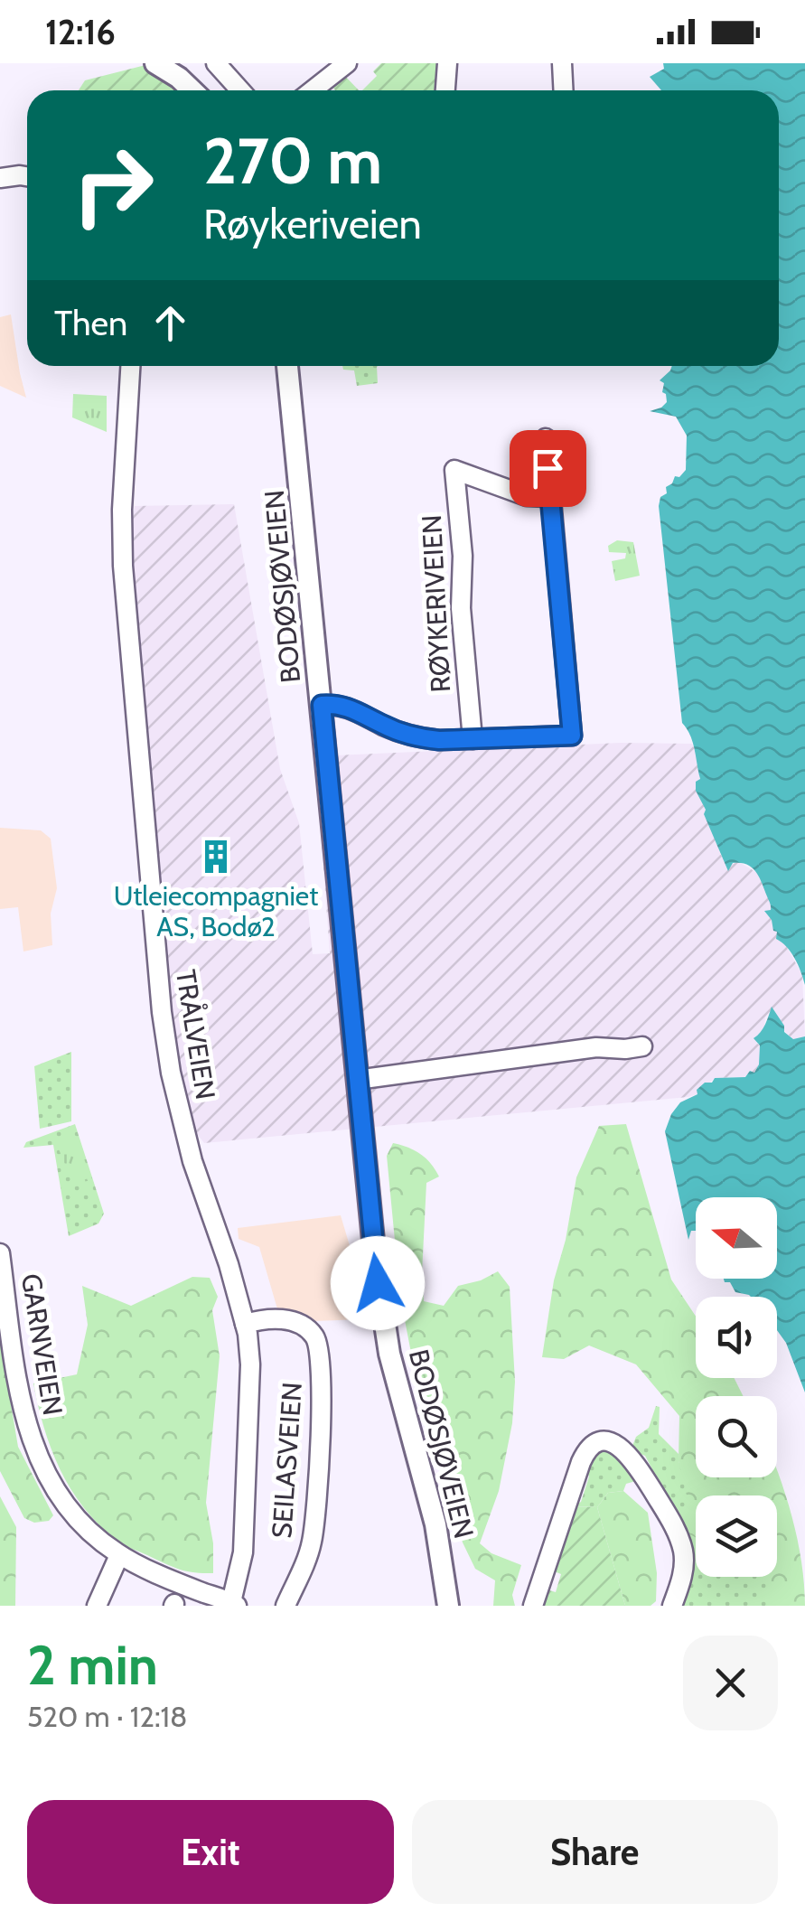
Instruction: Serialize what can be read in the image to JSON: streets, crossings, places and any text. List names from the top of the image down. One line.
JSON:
{"streets":{"street":["BODØSJØVEIEN","RØYKERIVEIEN","TRÅLVEIEN","GARNVEIEN","SEILASVEIEN"]},"crossings":[["TRÅLVEIEN","GARNVEIEN"],["TRÅLVEIEN","SEILASVEIEN"]],"places":{"building":["Utleiecompagniet AS, Bodø2"]},"north":"left","page":{"status":"12:16","turn":["270 m","Røykeriveien"],"then":"Then","heading":["2 min","520 m · 12:18"],"buttons":["Exit","Share"]}}
